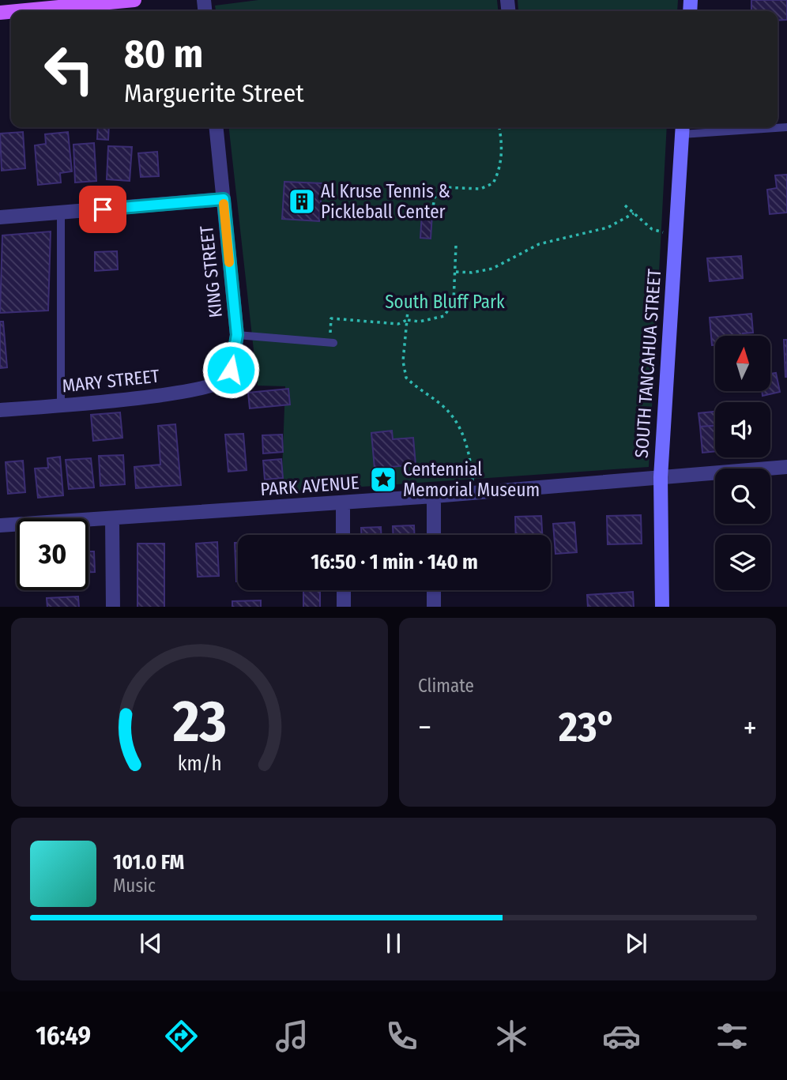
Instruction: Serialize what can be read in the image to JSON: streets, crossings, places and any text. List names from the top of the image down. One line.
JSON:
{"streets":{"main road":["SOUTH TANCAHUA STREET"],"street":["KING STREET","MARY STREET","PARK AVENUE"]},"crossings":[["KING STREET","MARY STREET"],["SOUTH TANCAHUA STREET","PARK AVENUE"]],"parks":["South Bluff Park"],"places":{"building":["Al Kruse Tennis & Pickleball Center"],"place":["Centennial Memorial Museum"]},"north":"top","page":{"turn":["80 m","Marguerite Street"],"limit":"30","trip":"16:50 · 1 min · 140 m","tile":"Climate","heat":["−","23°","+"],"song":["101.0 FM","Music"],"tabs":"16:49","gauge":["23","km/h"]}}
